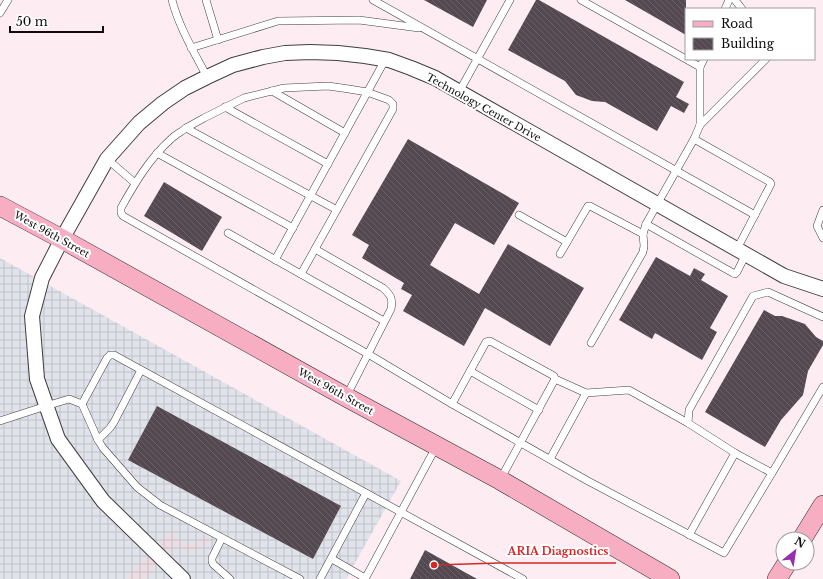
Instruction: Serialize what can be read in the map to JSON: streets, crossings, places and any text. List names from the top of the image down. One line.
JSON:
{"streets":{"main road":["West 96th Street"],"street":["Technology Center Drive"]},"crossings":[["Technology Center Drive","West 96th Street"]],"places":["ARIA Diagnostics"],"legend":["Road","Building"],"scale_bar":"50 m","north":"top right"}
